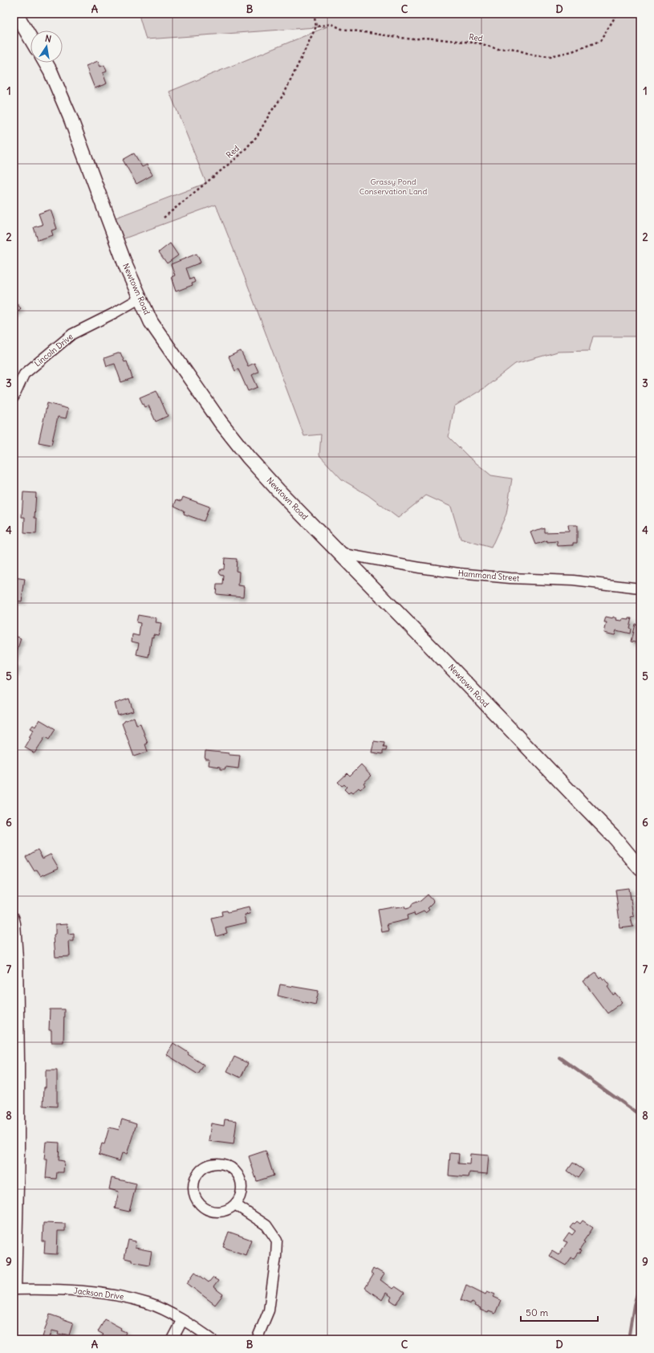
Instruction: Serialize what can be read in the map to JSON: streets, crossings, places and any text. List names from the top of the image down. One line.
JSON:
{"streets":{"street":["Newtown Road","Lincoln Drive","Hammond Street","Jackson Drive"],"path":["Red"]},"crossings":[["Newtown Road","Lincoln Drive"],["Newtown Road","Hammond Street"]],"parks":["Grassy Pond Conservation Land"],"scale_bar":"50 m","north":"top","grid":{"columns":["A","B","C","D"],"rows":["1","2","3","4","5","6","7","8","9"]}}
